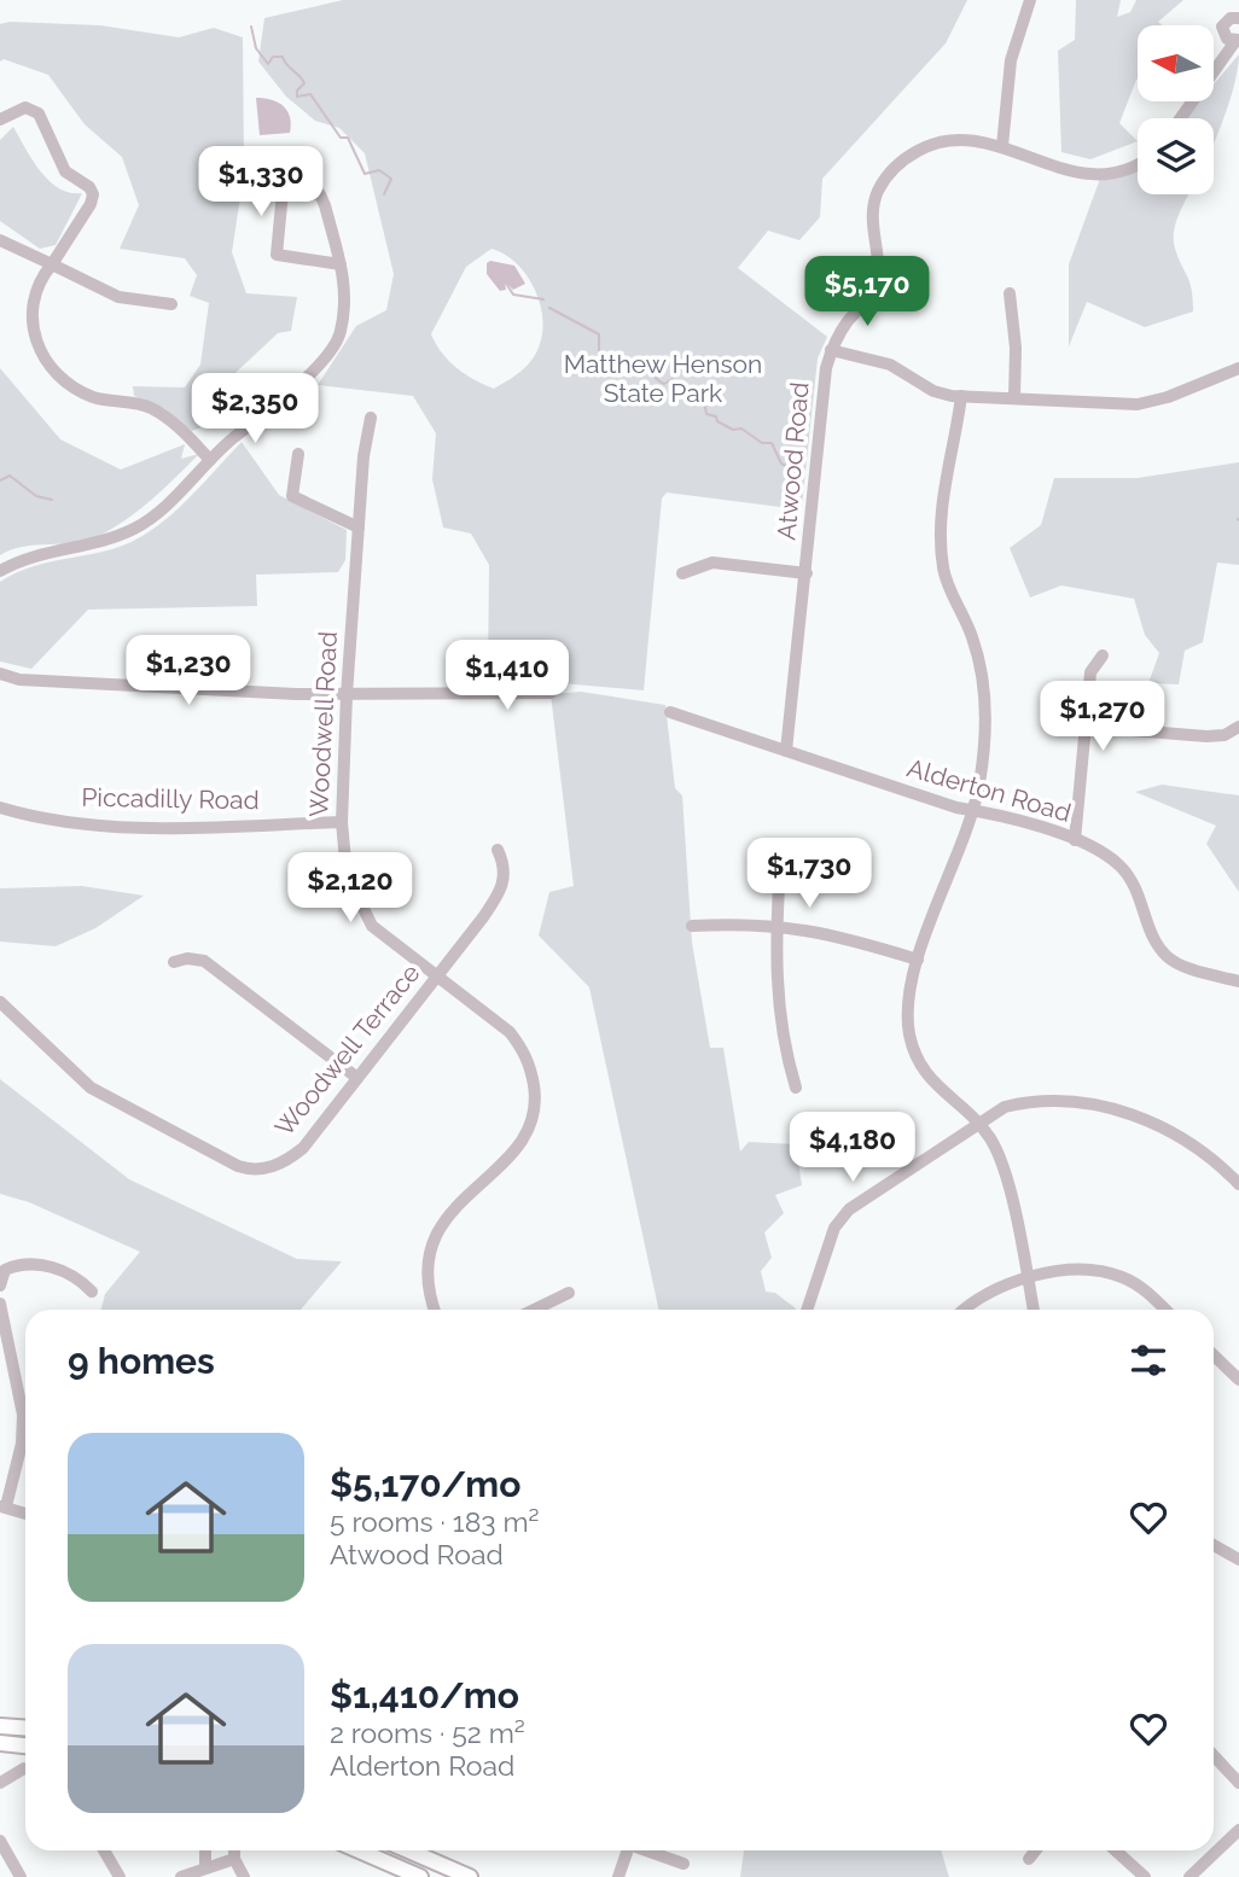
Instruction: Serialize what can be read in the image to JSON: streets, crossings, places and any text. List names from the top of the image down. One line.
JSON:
{"streets":{"street":["Atwood Road","Woodwell Road","Alderton Road","Piccadilly Road","Woodwell Terrace"]},"crossings":[["Atwood Road","Alderton Road"],["Woodwell Road","Piccadilly Road"],["Woodwell Road","Woodwell Terrace"]],"parks":["Matthew Henson State Park"],"north":"left","page":{"price":["$1,330","$5,170","$2,350","$1,230","$1,410","$1,270","$1,730","$2,120","$4,180"],"heading":"9 homes","list":[{"name":"$5,170/mo","note":"5 rooms · 183 m² · Atwood Road"},{"name":"$1,410/mo","note":"2 rooms · 52 m² · Alderton Road"}]}}
